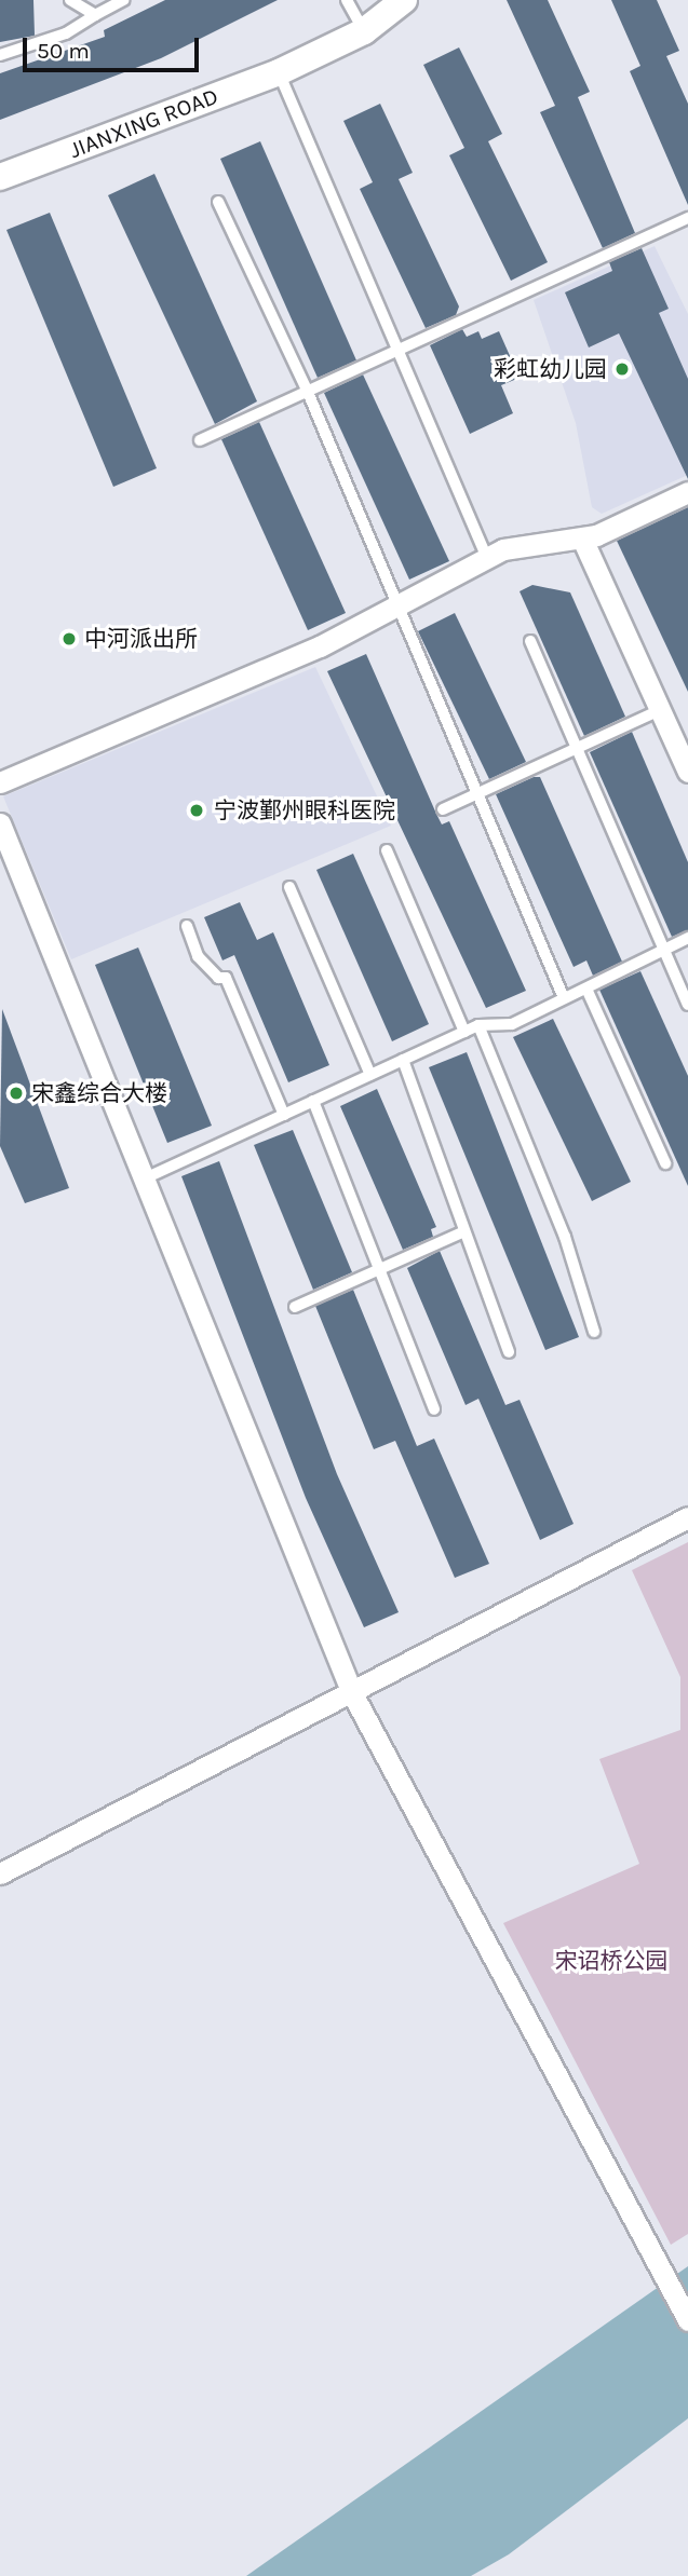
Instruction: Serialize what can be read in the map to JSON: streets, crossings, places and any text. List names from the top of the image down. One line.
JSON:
{"streets":{"street":["JIANXING ROAD"]},"parks":["宋诏桥公园"],"places":["彩虹幼儿园","中河派出所","宁波鄞州眼科医院","宋鑫综合大楼"],"scale_bar":"50 m"}
